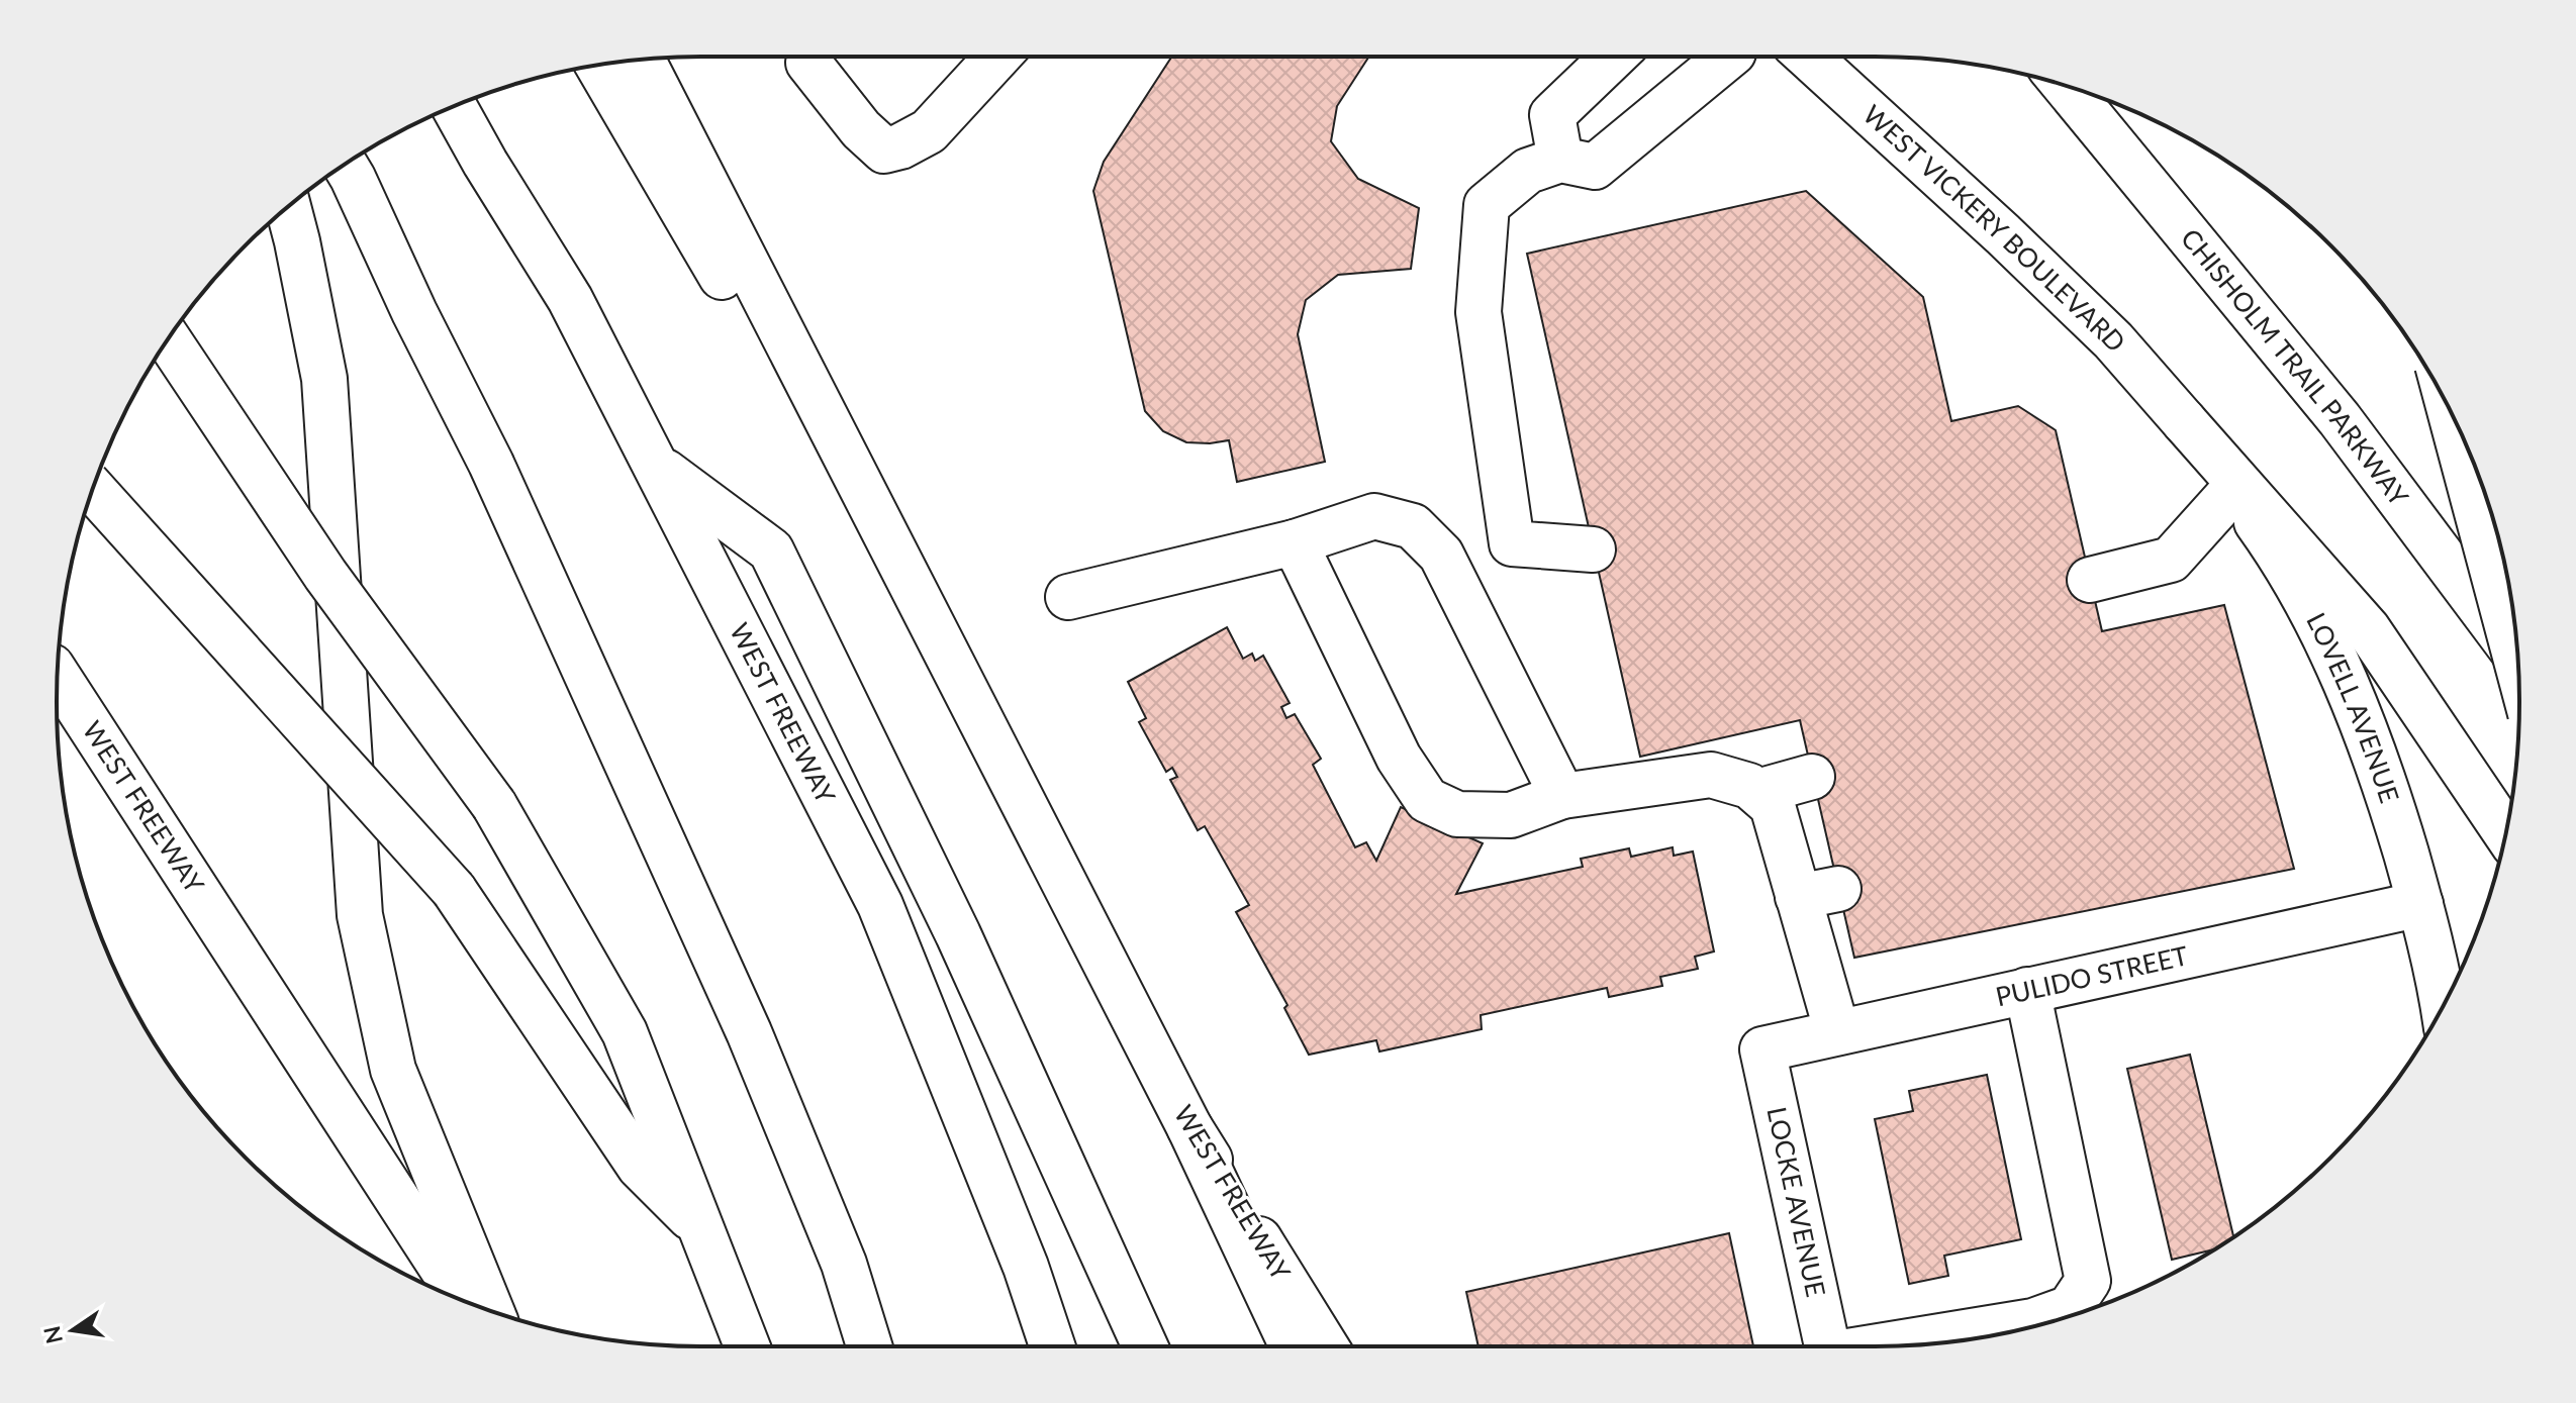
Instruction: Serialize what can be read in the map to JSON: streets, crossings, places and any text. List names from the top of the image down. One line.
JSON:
{"streets":{"main road":["WEST VICKERY BOULEVARD","CHISHOLM TRAIL PARKWAY","LOVELL AVENUE","WEST FREEWAY","PULIDO STREET","LOCKE AVENUE"]},"crossings":[["WEST VICKERY BOULEVARD","LOVELL AVENUE"],["LOVELL AVENUE","PULIDO STREET"],["PULIDO STREET","LOCKE AVENUE"]],"north":"left"}
